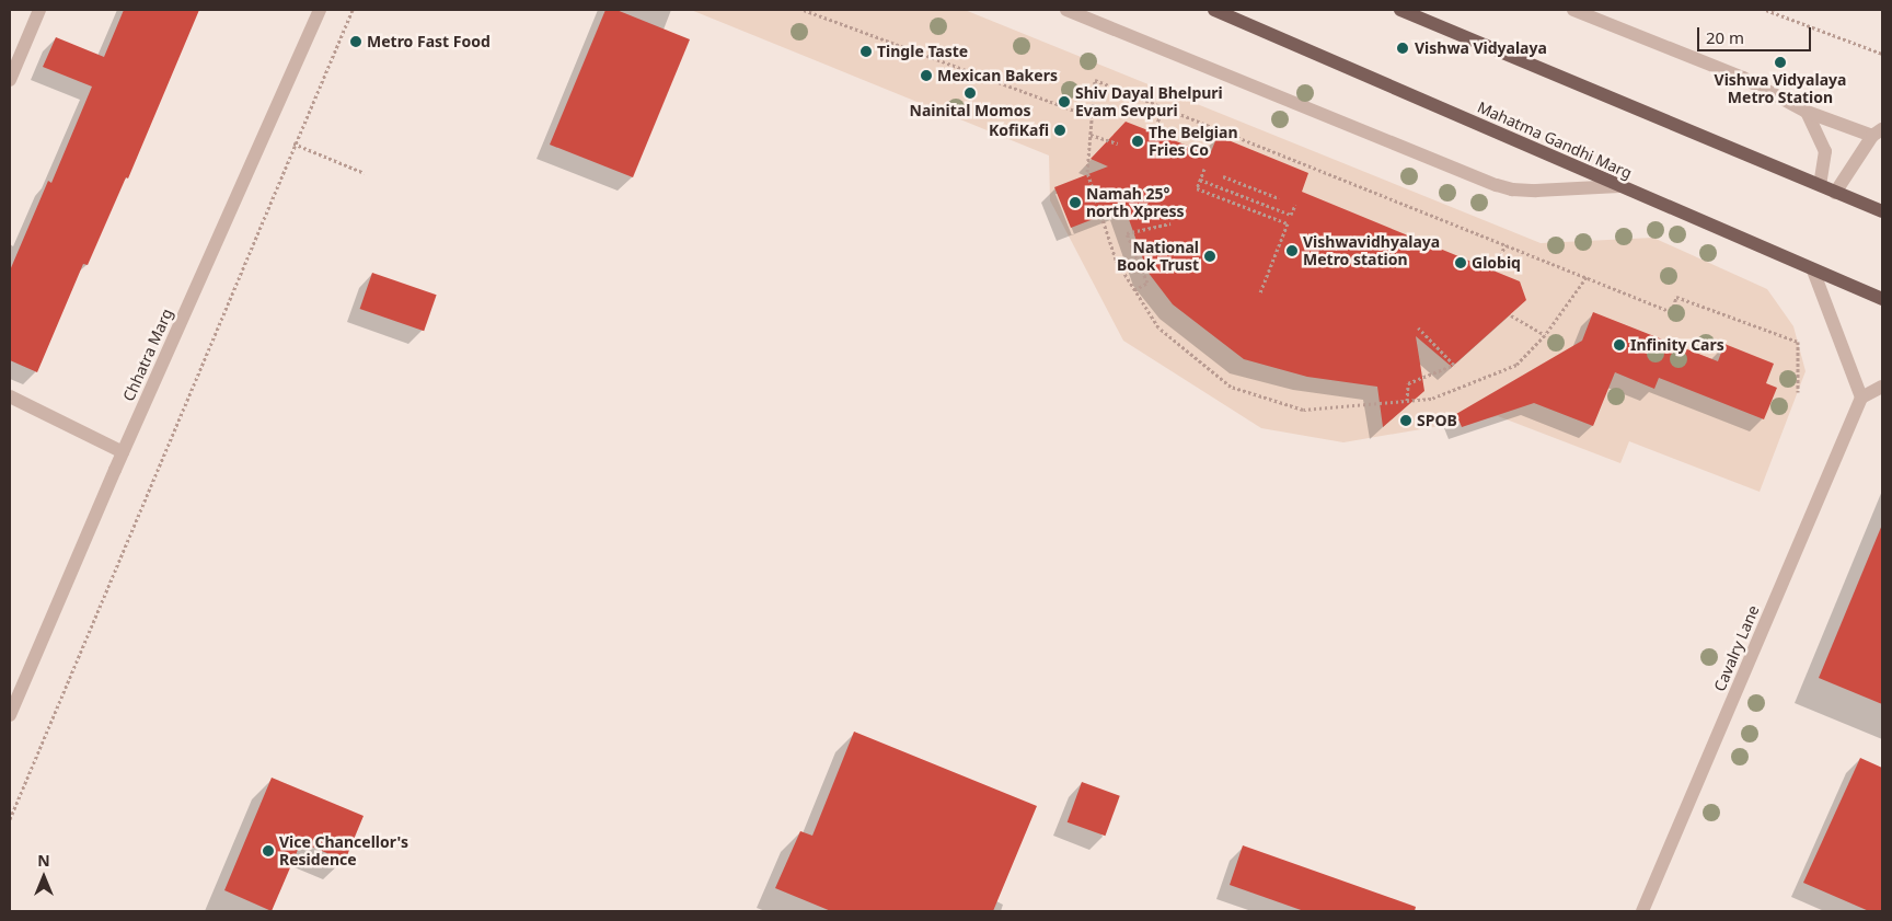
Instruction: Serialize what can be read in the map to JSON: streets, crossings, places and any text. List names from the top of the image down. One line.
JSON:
{"streets":{"main road":["Mahatma Gandhi Marg"],"street":["Chhatra Marg","Cavalry Lane"]},"places":["Metro Fast Food","Vishwa Vidyalaya","Tingle Taste","Vishwa Vidyalaya Metro Station","Mexican Bakers","Nainital Momos","Shiv Dayal Bhelpuri Evam Sevpuri","KofiKafi","The Belgian Fries Co","Namah 25° north Xpress","Vishwavidhyalaya Metro station","National Book Trust","Globiq","Infinity Cars","SPOB","Vice Chancellor's Residence"],"scale_bar":"20 m","north":"top"}
